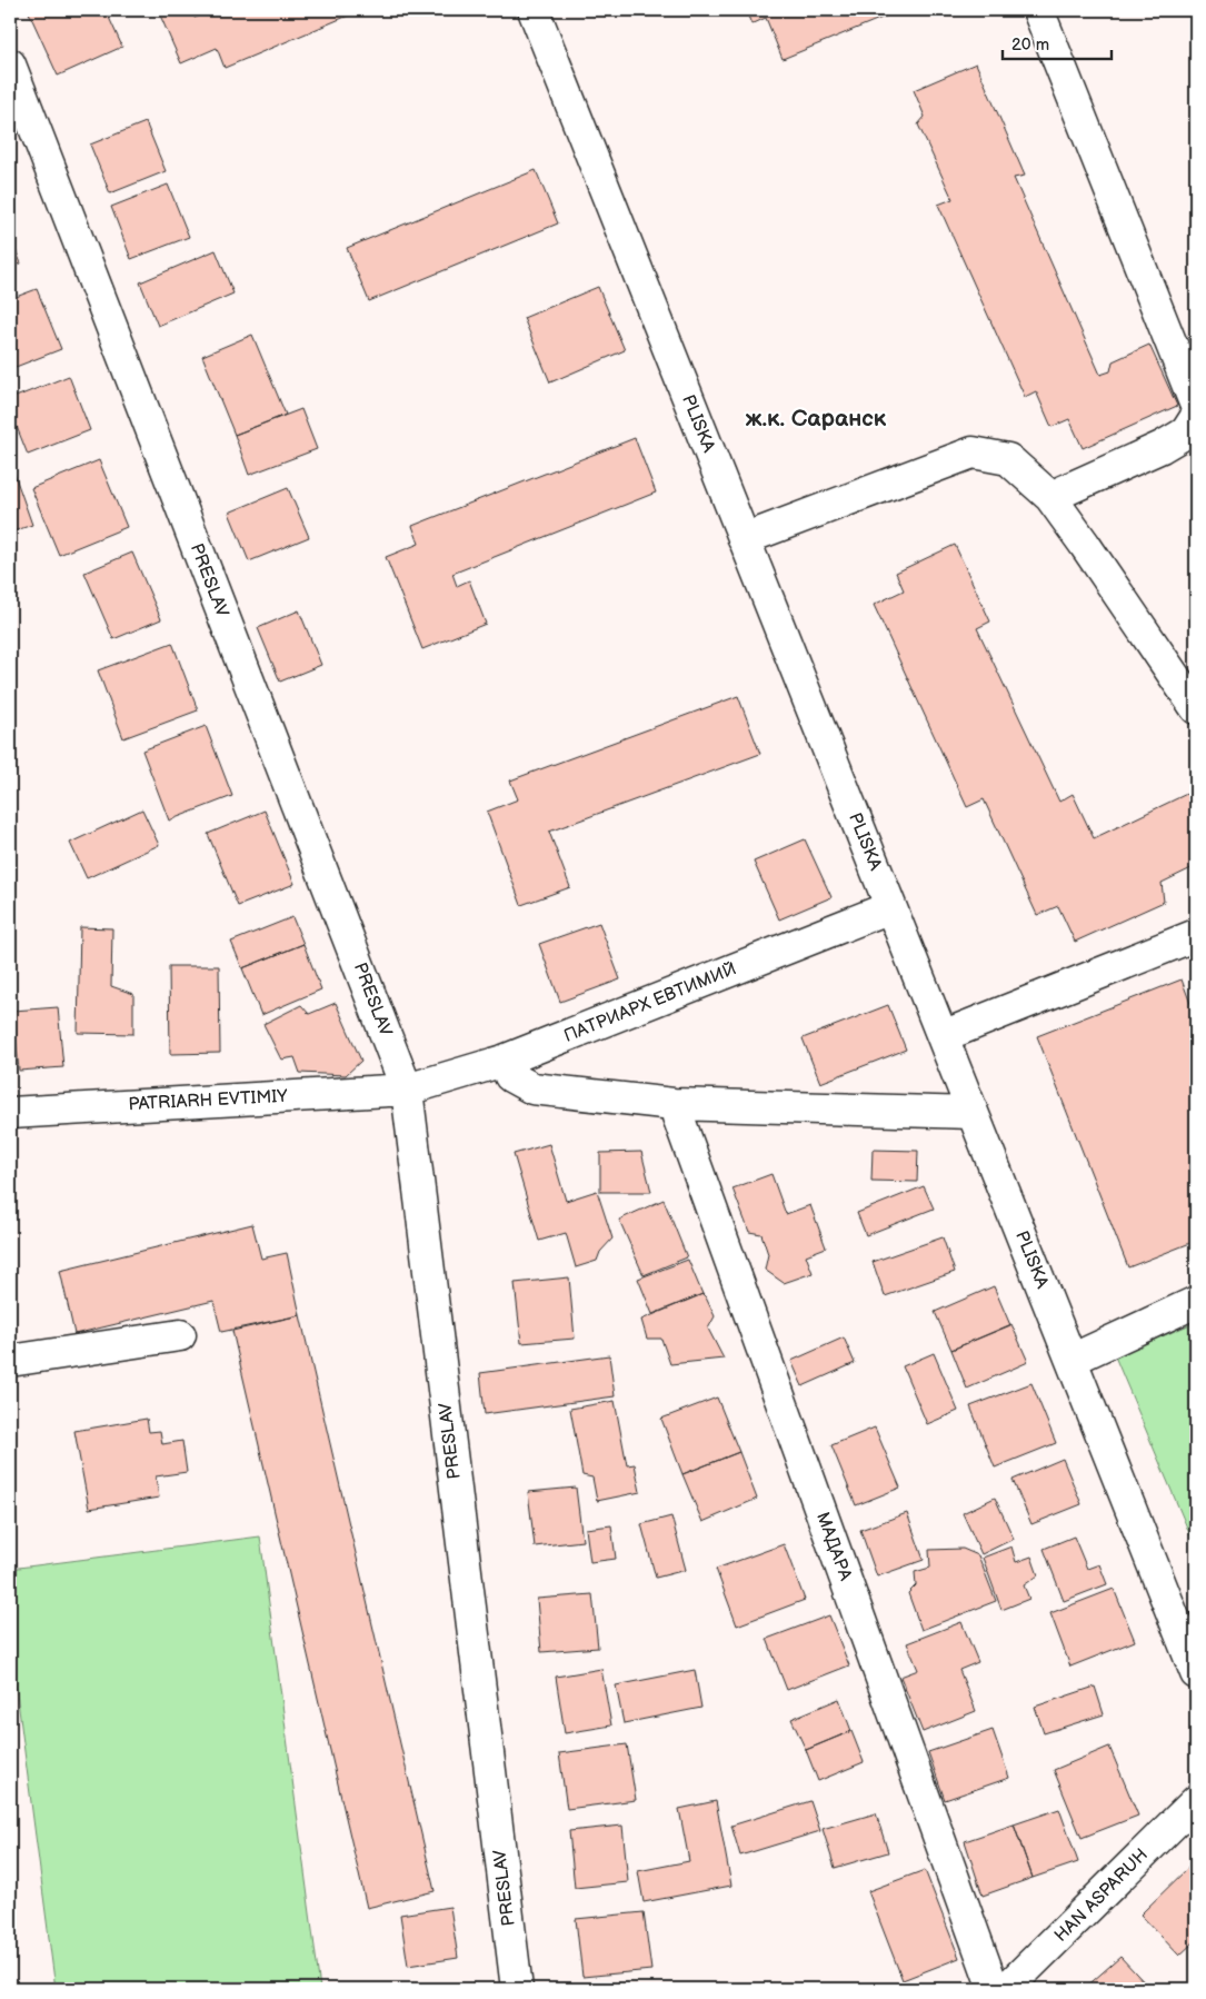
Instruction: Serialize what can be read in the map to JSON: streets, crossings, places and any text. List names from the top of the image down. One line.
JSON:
{"streets":{"street":["PLISKA","PRESLAV","ПАТРИАРХ ЕВТИМИЙ","PATRIARH EVTIMIY","МАДАРА","HAN ASPARUH"]},"crossings":[["PLISKA","ПАТРИАРХ ЕВТИМИЙ"],["PRESLAV","ПАТРИАРХ ЕВТИМИЙ"],["PRESLAV","PATRIARH EVTIMIY"],["ПАТРИАРХ ЕВТИМИЙ","PATRIARH EVTIMIY"]],"districts":["ж.к. Саранск"],"scale_bar":"20 m"}
